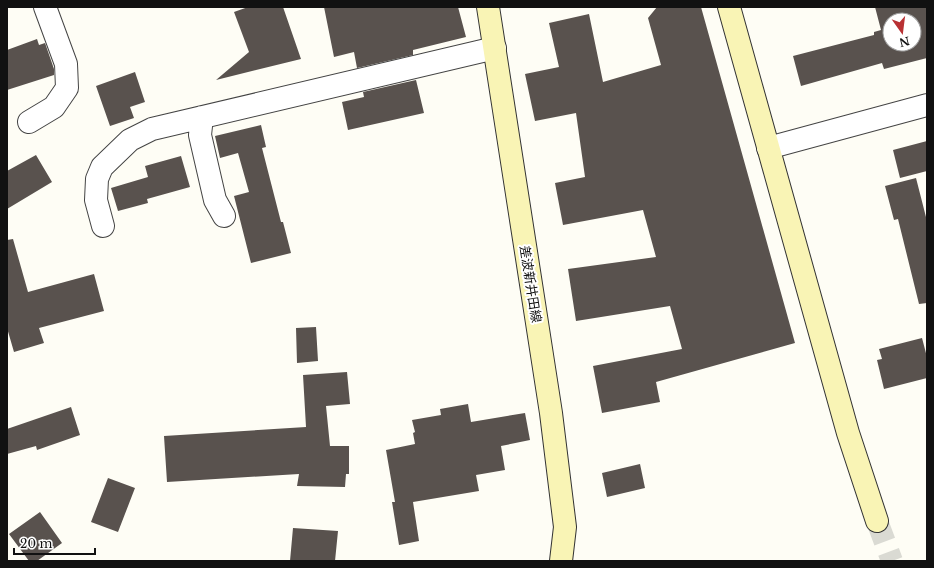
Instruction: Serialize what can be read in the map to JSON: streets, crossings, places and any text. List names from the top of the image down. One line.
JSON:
{"streets":{"main road":["差波新井田線"]},"scale_bar":"20 m","north":"bottom"}
